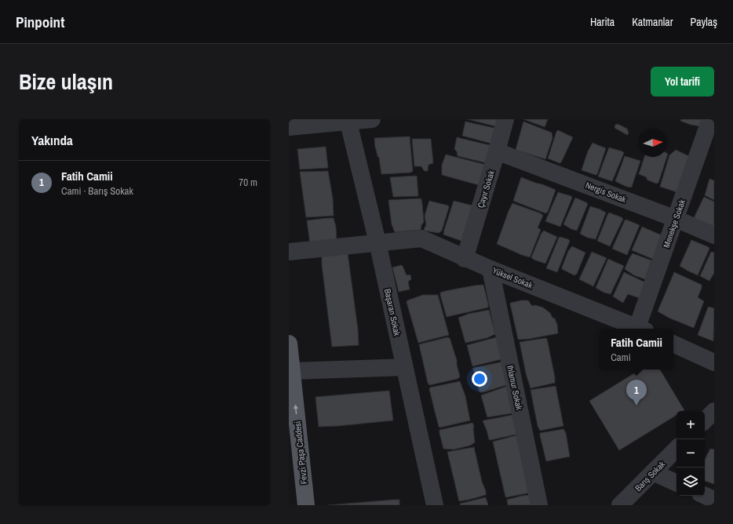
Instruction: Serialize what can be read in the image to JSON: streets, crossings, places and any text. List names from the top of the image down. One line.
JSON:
{"streets":{"main road":["Fevzi Paşa Caddesi"],"street":["Çayır Sokak","Nergis Sokak","Menekşe Sokak","Yüksel Sokak","Başaran Sokak","Ihlamur Sokak","Barış Sokak"]},"crossings":[["Çayır Sokak","Nergis Sokak"],["Çayır Sokak","Yüksel Sokak"],["Nergis Sokak","Menekşe Sokak"],["Yüksel Sokak","Başaran Sokak"],["Yüksel Sokak","Ihlamur Sokak"]],"one_way":["Fevzi Paşa Caddesi"],"north":"right","page":{"header":"Pinpoint","nav":["Harita","Katmanlar","Paylaş"],"title":"Bize ulaşın","buttons":"Yol tarifi","heading":"Yakında","list":[{"mark":"1","name":"Fatih Camii","note":"Cami · Barış Sokak","value":"70 m"}],"popup":["Fatih Camii","Cami"],"pins":"1","map_buttons":["+","−"]}}
